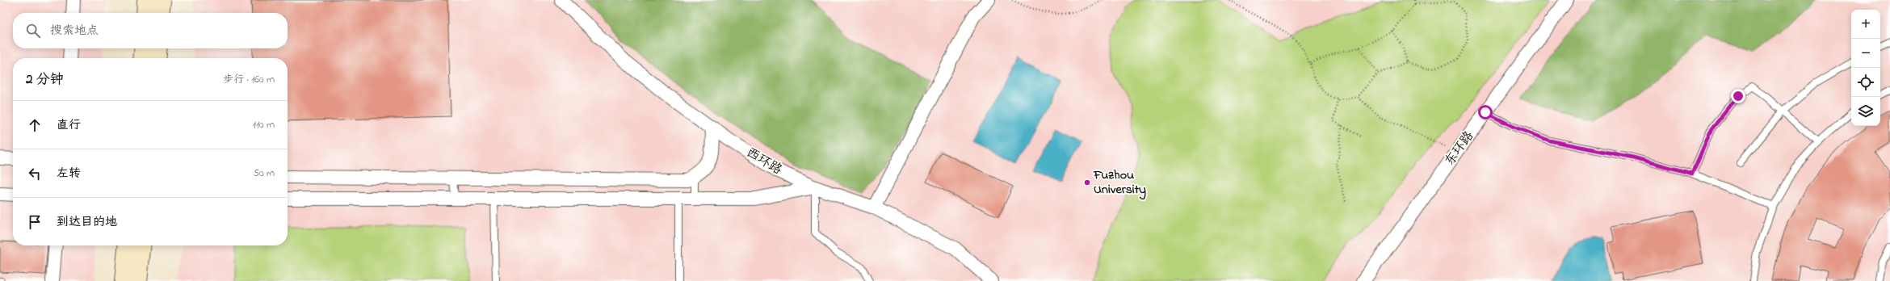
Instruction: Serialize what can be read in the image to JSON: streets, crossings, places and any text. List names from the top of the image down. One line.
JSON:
{"streets":{"street":["东环路","西环路"]},"places":["Fuzhou University"],"page":{"map_buttons":["+","−"],"search":"搜索地点","heading":["2 分钟","步行 · 160 m"],"list":[["直行","110 m"],["左转","50 m"],"到达目的地"]}}
